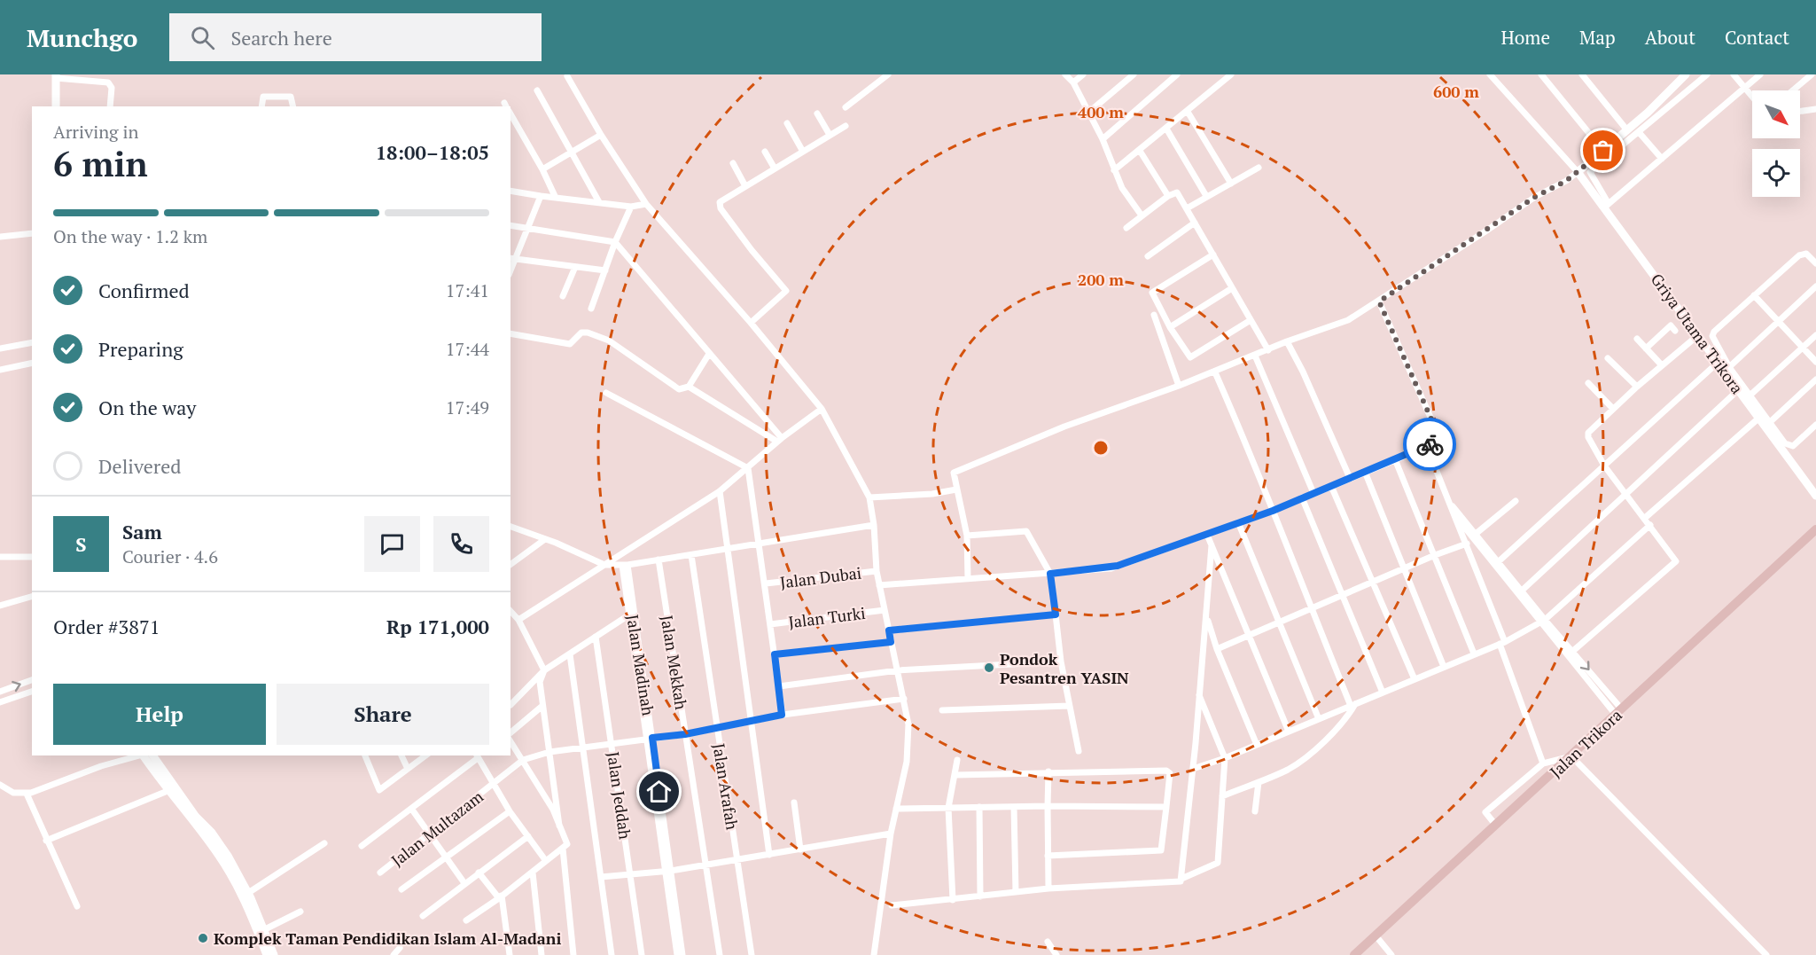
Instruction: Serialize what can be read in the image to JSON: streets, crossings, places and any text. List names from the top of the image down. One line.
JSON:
{"streets":{"main road":["Jalan Trikora"],"street":["Griya Utama Trikora","Jalan Dubai","Jalan Turki","Jalan Mekkah","Jalan Madinah","Jalan Arafah","Jalan Jeddah","Jalan Multazam"]},"places":["Pondok Pesantren YASIN","Komplek Taman Pendidikan Islam Al-Madani"],"north":"bottom right","page":{"header":"Munchgo","search":"Search here","nav":["Home","Map","About","Contact"],"heading":["6 min","Arriving in","18:00–18:05"],"panel":["Sam","Courier · 4.6","Order #3871","Rp 171,000"],"bar":"On the way · 1.2 km","list":[["Confirmed","17:41"],["Preparing","17:44"],["On the way","17:49"],"Delivered"],"round":"S","buttons":["Help","Share"]},"rings":["600 m","400 m","200 m"]}
